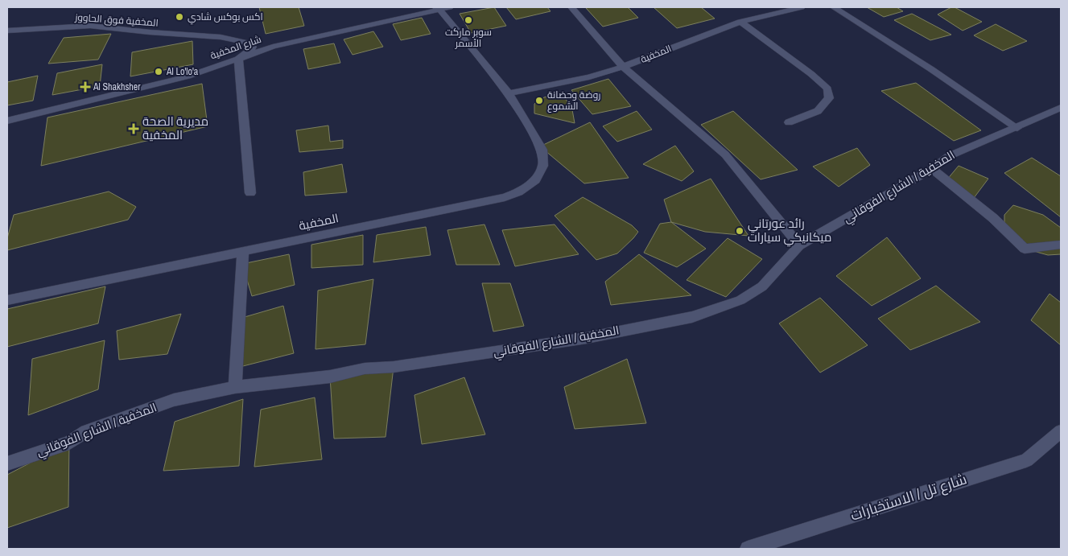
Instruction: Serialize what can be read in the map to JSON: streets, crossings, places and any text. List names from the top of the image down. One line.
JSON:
{"streets":{"street":["المخفية فوق الحاووز","شارع المخفية","المخفية","المخفية / الشارع الفوقاني","شارع تل / الاستخبارات"]},"crossings":[["المخفية فوق الحاووز","شارع المخفية"],["شارع المخفية","المخفية"]],"places":{"other":["اكس بوكس شادي","سوبر ماركت الأسمر","Al Lo'lo'a","روضة وحضانة الشموع","رائد عورتاني ميكانيكي سيارات"],"health":["Al Shakhsher","مديرية الصحة المخفية"]}}
